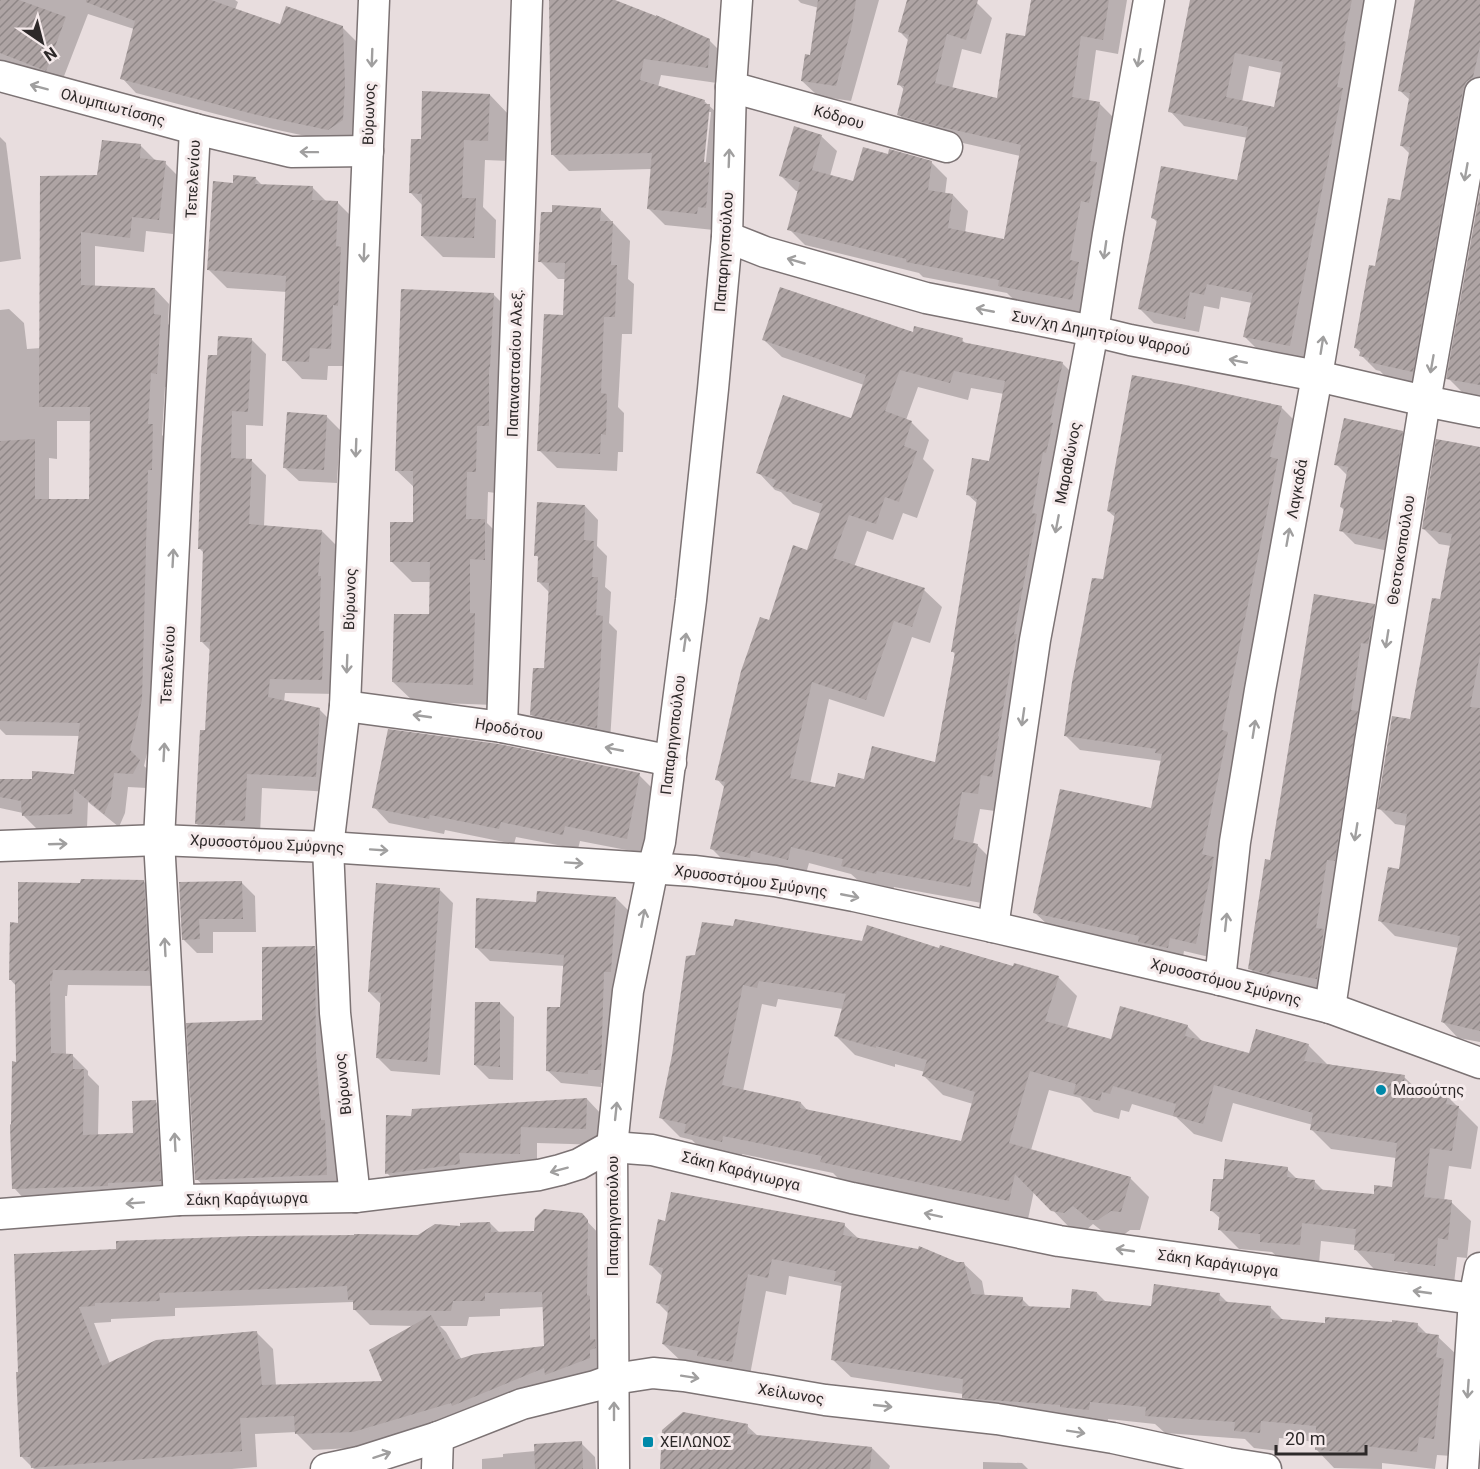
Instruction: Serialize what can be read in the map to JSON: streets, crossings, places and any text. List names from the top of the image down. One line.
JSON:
{"streets":{"street":["Ολυμπιωτίσσης","Βύρωνος","Κόδρου","Τεπελενίου","Παπαρηγοπούλου","Συν/χη Δημητρίου Ψαρρού","Παπαναστασίου Αλεξ.","Μαραθώνος","Λαγκαδά","Θεοτοκοπούλου","Ηροδότου","Χρυσοστόμου Σμύρνης","Σάκη Καράγιωργα","Χείλωνος"]},"crossings":[["Ολυμπιωτίσσης","Βύρωνος"],["Ολυμπιωτίσσης","Τεπελενίου"],["Βύρωνος","Ηροδότου"],["Βύρωνος","Χρυσοστόμου Σμύρνης"],["Βύρωνος","Σάκη Καράγιωργα"],["Κόδρου","Παπαρηγοπούλου"],["Τεπελενίου","Χρυσοστόμου Σμύρνης"],["Τεπελενίου","Σάκη Καράγιωργα"],["Παπαρηγοπούλου","Συν/χη Δημητρίου Ψαρρού"],["Παπαρηγοπούλου","Ηροδότου"],["Παπαρηγοπούλου","Χρυσοστόμου Σμύρνης"],["Παπαρηγοπούλου","Σάκη Καράγιωργα"],["Παπαρηγοπούλου","Χείλωνος"],["Συν/χη Δημητρίου Ψαρρού","Μαραθώνος"],["Συν/χη Δημητρίου Ψαρρού","Λαγκαδά"],["Συν/χη Δημητρίου Ψαρρού","Θεοτοκοπούλου"],["Παπαναστασίου Αλεξ.","Ηροδότου"],["Μαραθώνος","Χρυσοστόμου Σμύρνης"],["Λαγκαδά","Χρυσοστόμου Σμύρνης"],["Θεοτοκοπούλου","Χρυσοστόμου Σμύρνης"]],"one_way":["Ολυμπιωτίσσης","Βύρωνος","Τεπελενίου","Παπαρηγοπούλου","Συν/χη Δημητρίου Ψαρρού","Μαραθώνος","Λαγκαδά","Θεοτοκοπούλου","Ηροδότου","Χρυσοστόμου Σμύρνης","Σάκη Καράγιωργα","Χείλωνος"],"places":{"other":["Μασούτης"],"transit":["ΧΕΙΛΩΝΟΣ"]},"scale_bar":"20 m","north":"bottom right"}
